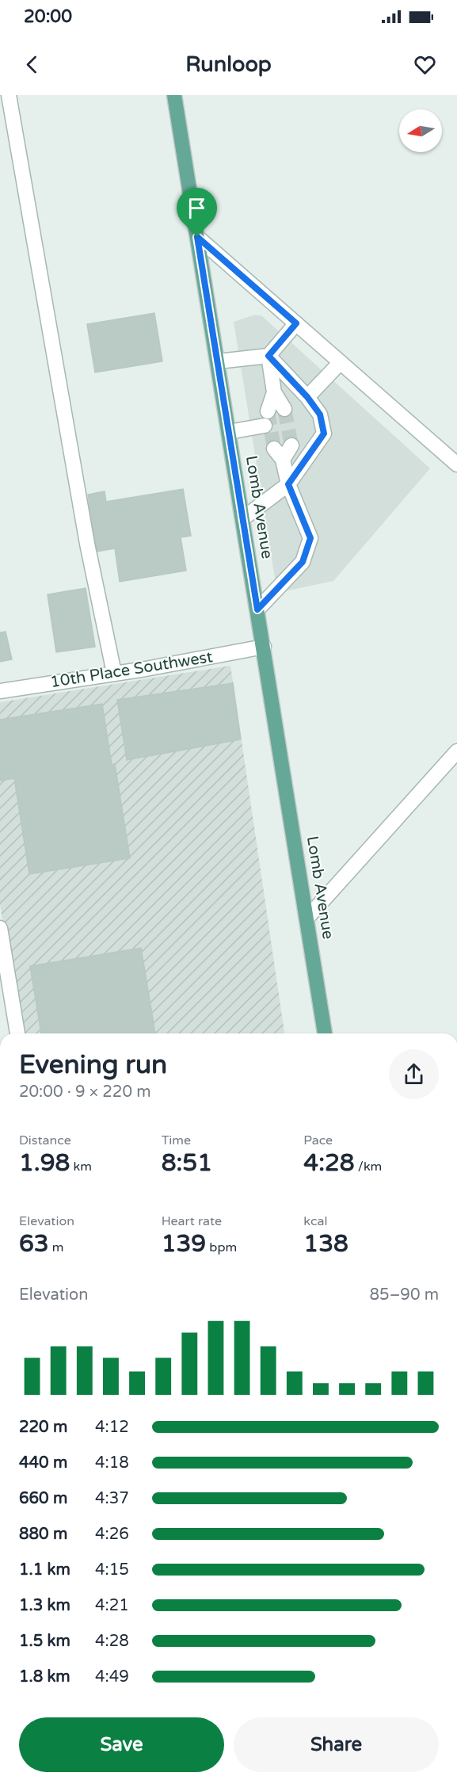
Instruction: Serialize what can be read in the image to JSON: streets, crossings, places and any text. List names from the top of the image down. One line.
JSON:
{"streets":{"main road":["Lomb Avenue"],"street":["10th Place Southwest"]},"crossings":[["Lomb Avenue","10th Place Southwest"]],"north":"left","page":{"status":"20:00","header":"Runloop","heading":["Evening run","20:00 · 9 × 220 m"],"stats":[["Distance","1.98 km"],["Time","8:51"],["Pace","4:28 /km"],["Elevation","63 m"],["Heart rate","139 bpm"],["kcal","138"]],"chart":["Elevation","85–90 m"],"list":[{"name":"220 m","note":"4:12"},{"name":"440 m","note":"4:18"},{"name":"660 m","note":"4:37"},{"name":"880 m","note":"4:26"},{"name":"1.1 km","note":"4:15"},{"name":"1.3 km","note":"4:21"},{"name":"1.5 km","note":"4:28"},{"name":"1.8 km","note":"4:49"}],"buttons":["Save","Share"]}}
